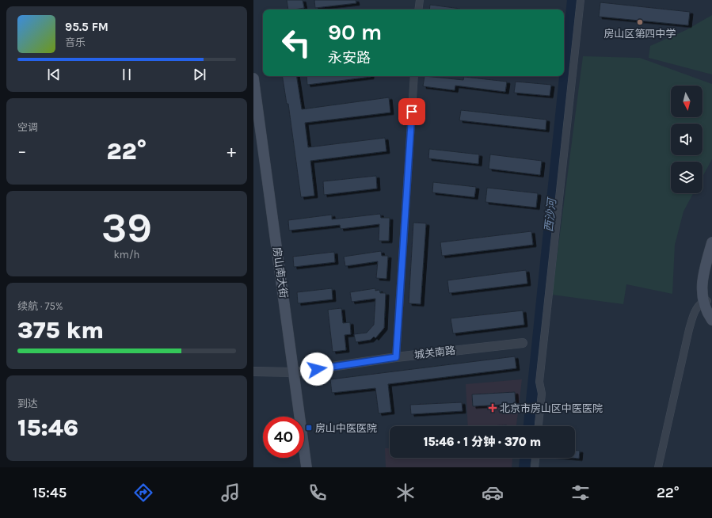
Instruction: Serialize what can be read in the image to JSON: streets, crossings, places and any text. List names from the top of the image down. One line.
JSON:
{"streets":{"main road":["房山南大街"],"street":["城关南路"]},"crossings":[["房山南大街","城关南路"]],"water":["西沙河"],"places":{"other":["房山区第四中学"],"health":["北京市房山区中医医院"],"transit":["房山中医医院"]},"north":"bottom","page":{"turn":["90 m","永安路"],"song":["95.5 FM","音乐"],"tile":["空调",["39","km/h"],["续航 · 75%","375 km"],["到达","15:46"]],"heat":["−","22°","+"],"limit":"40","trip":"15:46 · 1 分钟 · 370 m","tabs":["15:45","22°"]}}
